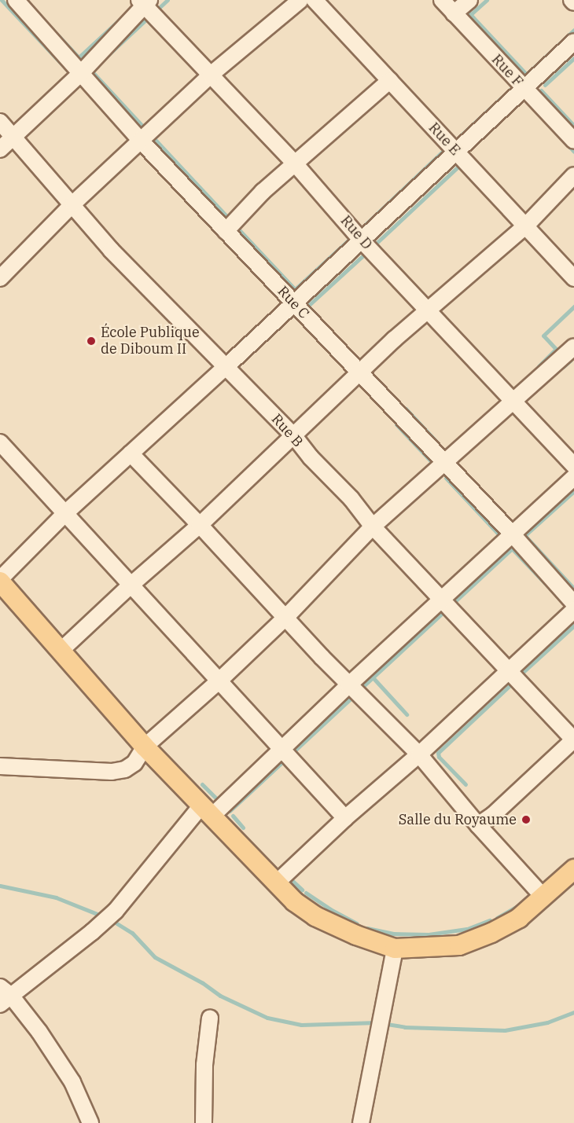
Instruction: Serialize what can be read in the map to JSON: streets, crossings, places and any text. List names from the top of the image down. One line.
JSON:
{"streets":{"street":["Rue F","Rue E","Rue D","Rue C","Rue B"]},"places":["École Publique de Diboum II","Salle du Royaume"]}
